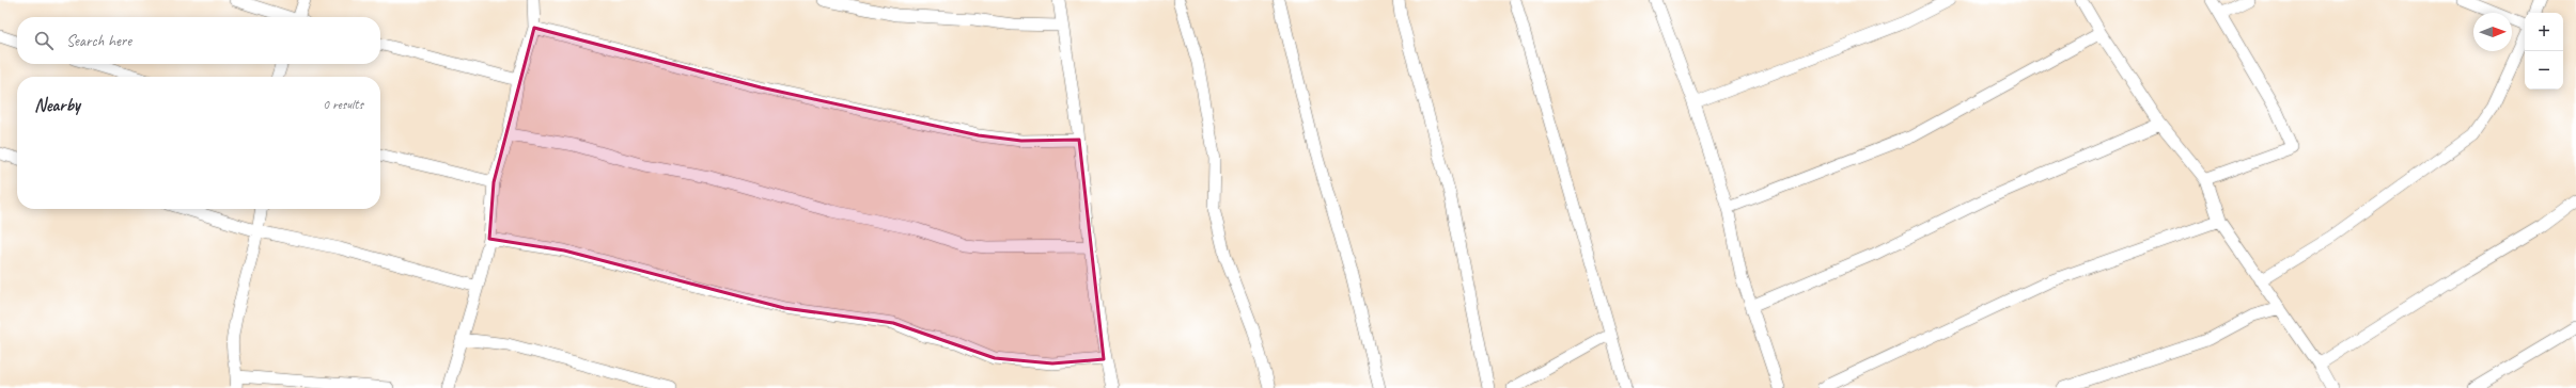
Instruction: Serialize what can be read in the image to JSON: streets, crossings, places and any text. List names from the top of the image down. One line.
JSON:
{"north":"right","page":{"map_buttons":["+","−"],"search":"Search here","heading":["Nearby","0 results"]}}
